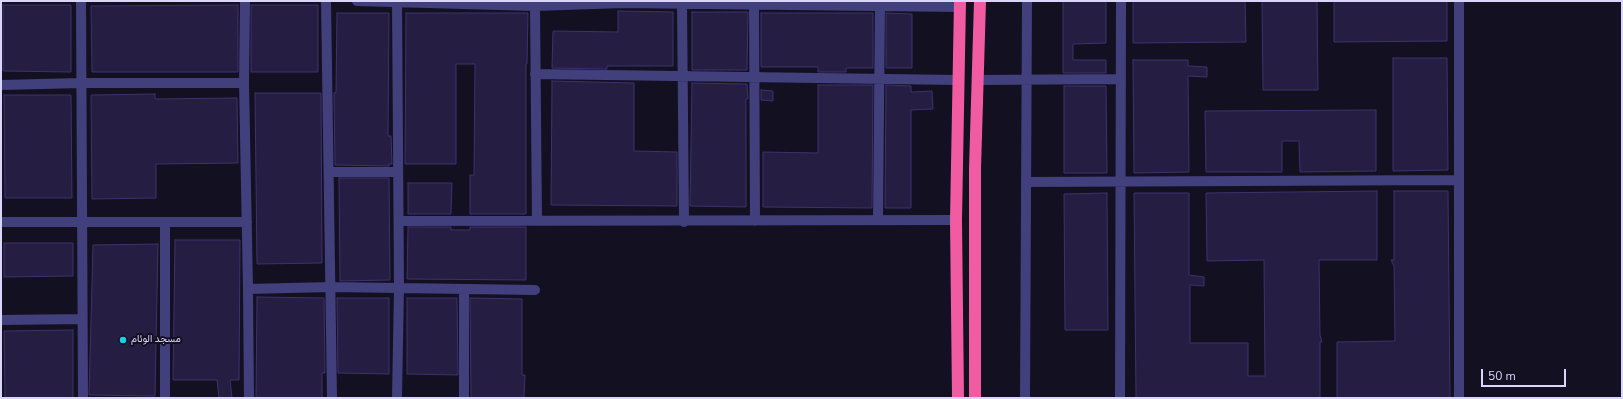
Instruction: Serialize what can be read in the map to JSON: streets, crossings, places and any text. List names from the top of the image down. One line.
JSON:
{"places":["مسجد الوئام"],"scale_bar":"50 m"}
